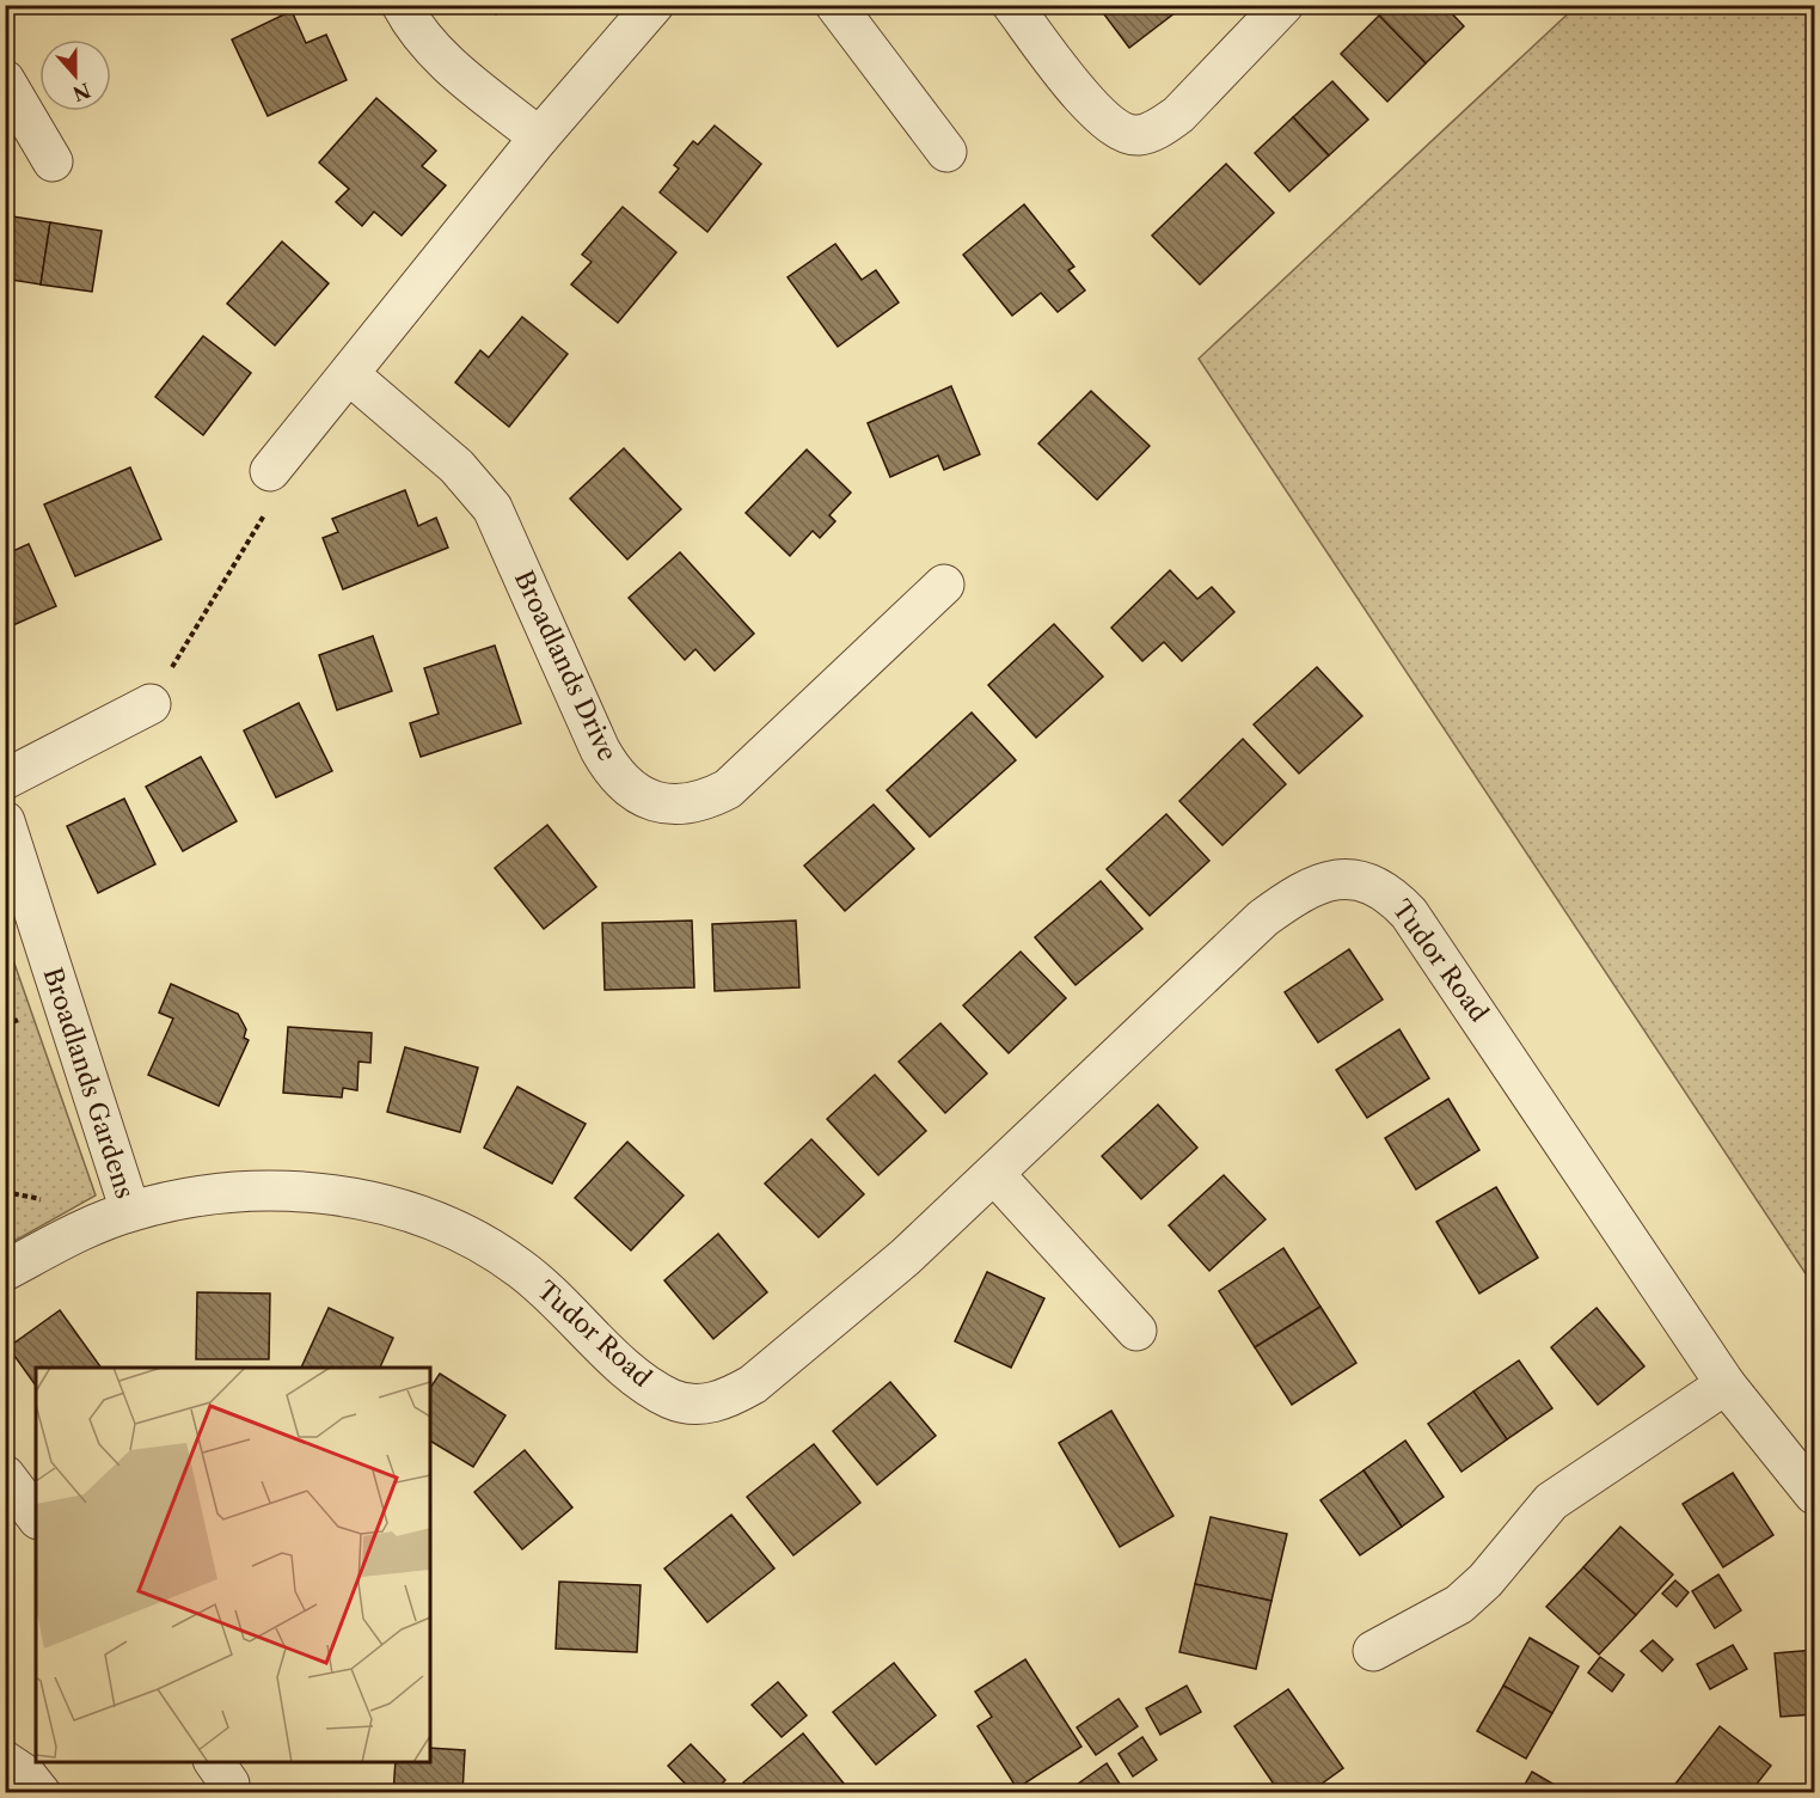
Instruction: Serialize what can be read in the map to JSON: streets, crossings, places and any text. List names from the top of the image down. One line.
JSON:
{"streets":{"street":["Broadlands Drive","Tudor Road","Broadlands Gardens"]},"crossings":[["Tudor Road","Broadlands Gardens"]],"north":"bottom"}
